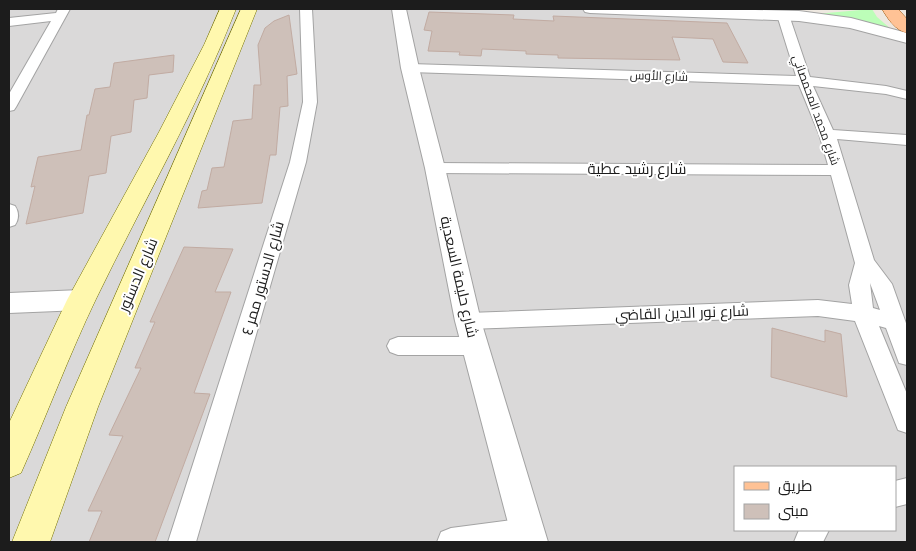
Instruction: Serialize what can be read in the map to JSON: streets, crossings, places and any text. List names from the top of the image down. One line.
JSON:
{"streets":{"main road":["شارع الدستور"],"street":["شارع الأوس","شارع محمد المحمصاني","شارع رشيد عطية","شارع حليمة السعدية","شارع الدستور ممر ٤","شارع نور الدين القاضي"]},"crossings":[["شارع الأوس","شارع محمد المحمصاني"],["شارع الأوس","شارع حليمة السعدية"],["شارع محمد المحمصاني","شارع رشيد عطية"],["شارع محمد المحمصاني","شارع نور الدين القاضي"],["شارع رشيد عطية","شارع حليمة السعدية"],["شارع حليمة السعدية","شارع نور الدين القاضي"]],"legend":["طريق","مبنى"]}
